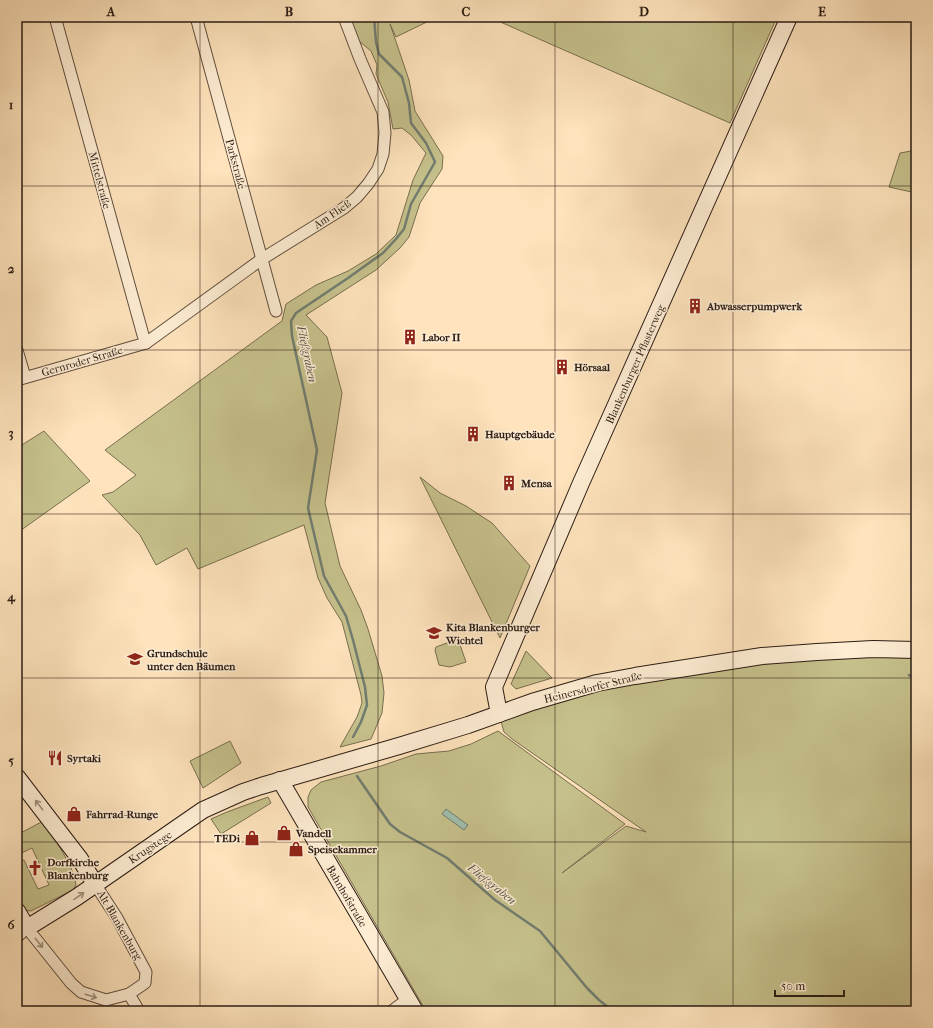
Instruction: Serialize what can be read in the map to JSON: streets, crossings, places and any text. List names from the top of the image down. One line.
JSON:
{"streets":{"main road":["Blankenburger Pflasterweg","Heinersdorfer Straße","Krugstege","Bahnhofstraße","Alt-Blankenburg"],"street":["Parkstraße","Mittelstraße","Am Fließ","Gernroder Straße"]},"crossings":[["Parkstraße","Am Fließ"],["Mittelstraße","Am Fließ"],["Mittelstraße","Gernroder Straße"],["Am Fließ","Gernroder Straße"],["Blankenburger Pflasterweg","Heinersdorfer Straße"],["Heinersdorfer Straße","Krugstege"],["Heinersdorfer Straße","Bahnhofstraße"],["Krugstege","Bahnhofstraße"],["Krugstege","Alt-Blankenburg"]],"water":["Fließgraben"],"places":{"building":["Abwasserpumpwerk","Labor II","Hörsaal","Hauptgebäude","Mensa"],"school or university":["Kita Blankenburger Wichtel","Grundschule unter den Bäumen"],"restaurant":["Syrtaki"],"shop":["Fahrrad-Runge","Vandell","TEDi","Speisekammer"],"church":["Dorfkirche Blankenburg"]},"scale_bar":"50 m","grid":{"columns":["A","B","C","D","E"],"rows":["1","2","3","4","5","6"]}}
